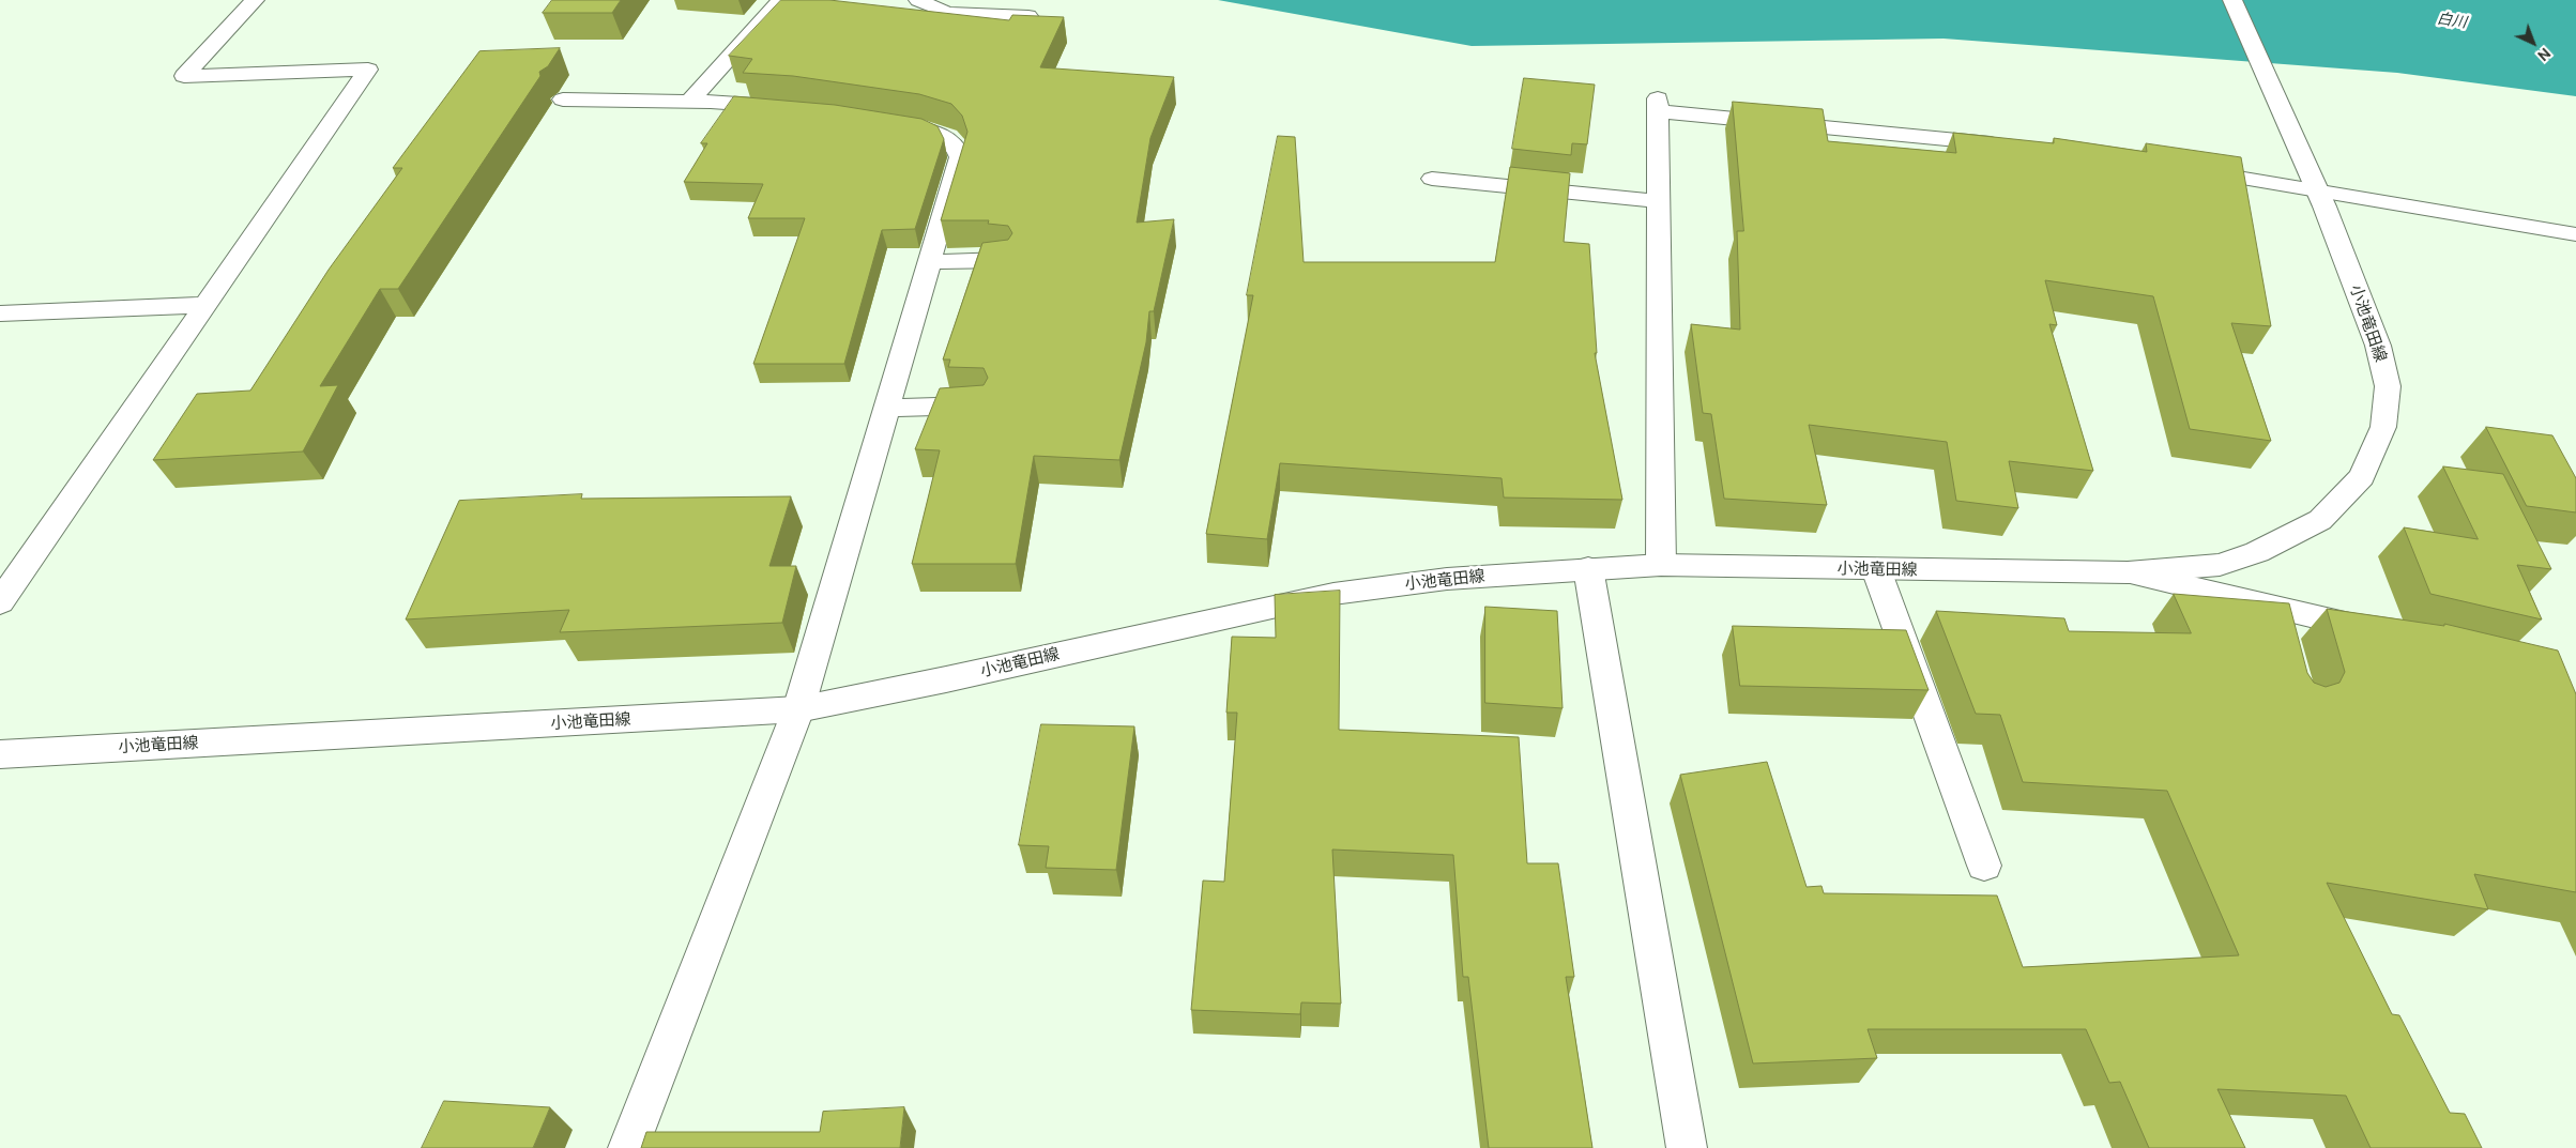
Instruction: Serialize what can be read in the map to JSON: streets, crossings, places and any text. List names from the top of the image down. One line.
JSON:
{"streets":{"street":["小池竜田線"]},"water":["白川"],"north":"bottom right"}
